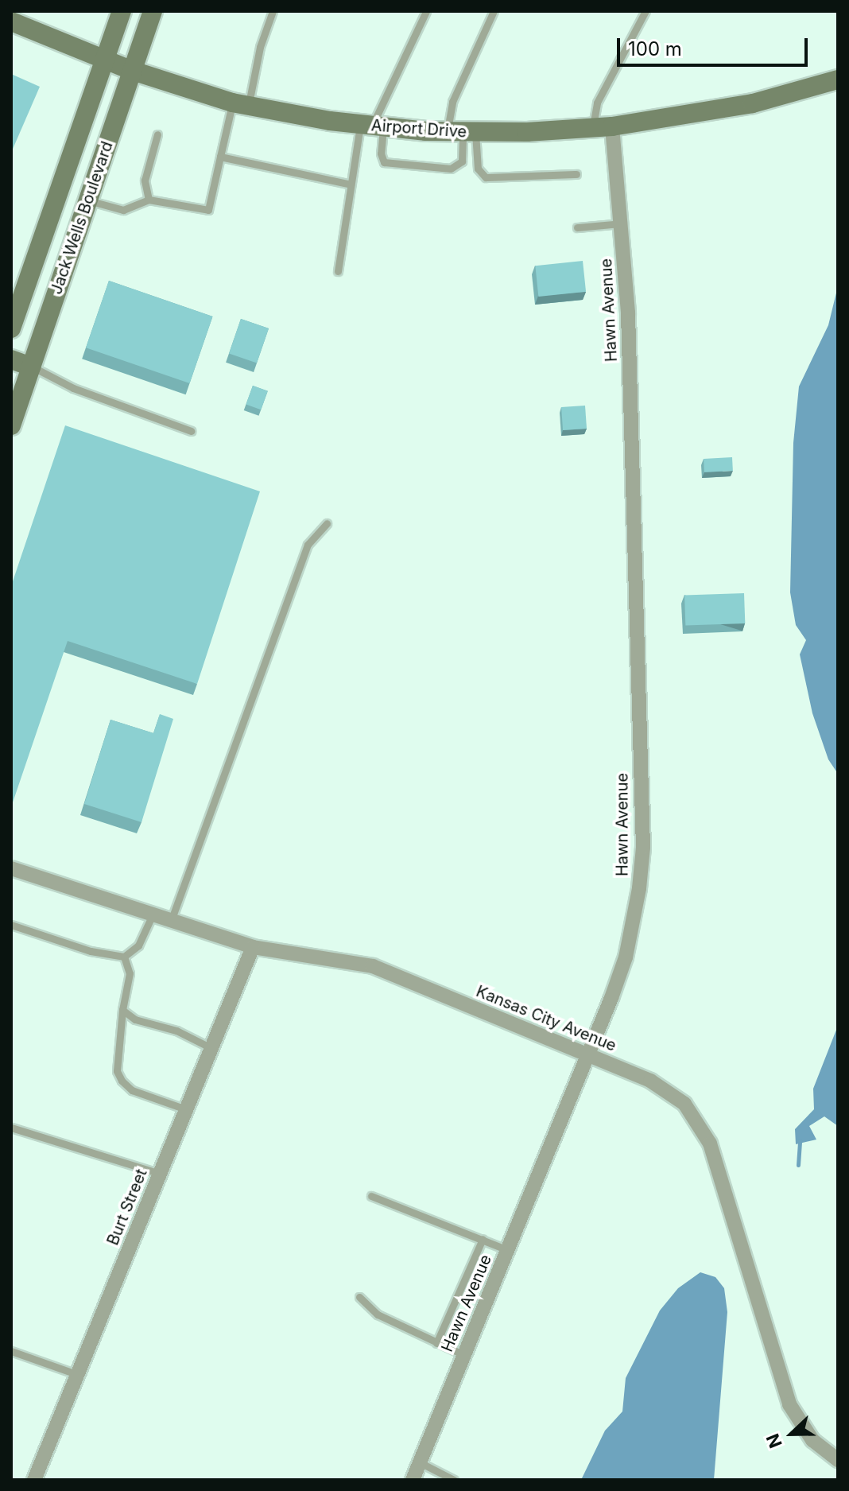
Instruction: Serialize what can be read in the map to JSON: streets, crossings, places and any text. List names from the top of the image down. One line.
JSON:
{"streets":{"street":["Airport Drive","Jack Wells Boulevard","Hawn Avenue","Kansas City Avenue","Burt Street"]},"crossings":[["Airport Drive","Jack Wells Boulevard"],["Airport Drive","Hawn Avenue"],["Hawn Avenue","Kansas City Avenue"],["Kansas City Avenue","Burt Street"]],"scale_bar":"100 m","north":"left"}
